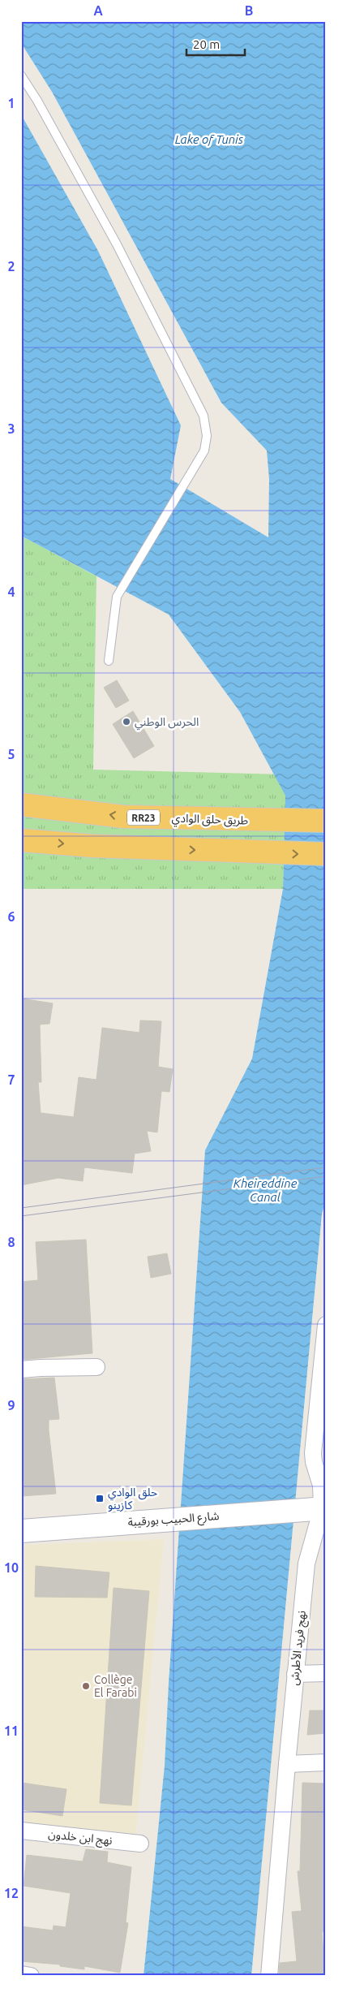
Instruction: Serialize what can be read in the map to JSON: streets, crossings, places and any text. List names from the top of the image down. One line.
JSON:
{"streets":{"highway":["RR23","طريق حلق الوادي"],"main road":["شارع الحبيب بورقيبة"],"street":["نهج فريد الأطرش","نهج ابن خلدون"]},"crossings":[["شارع الحبيب بورقيبة","نهج فريد الأطرش"]],"water":["Lake of Tunis","Kheireddine Canal"],"places":{"other":["الحرس الوطني","Collège El Farabi"],"transit":["حلق الوادي كازينو"]},"scale_bar":"20 m","grid":{"columns":["A","B"],"rows":["1","2","3","4","5","6","7","8","9","10","11","12"]}}
